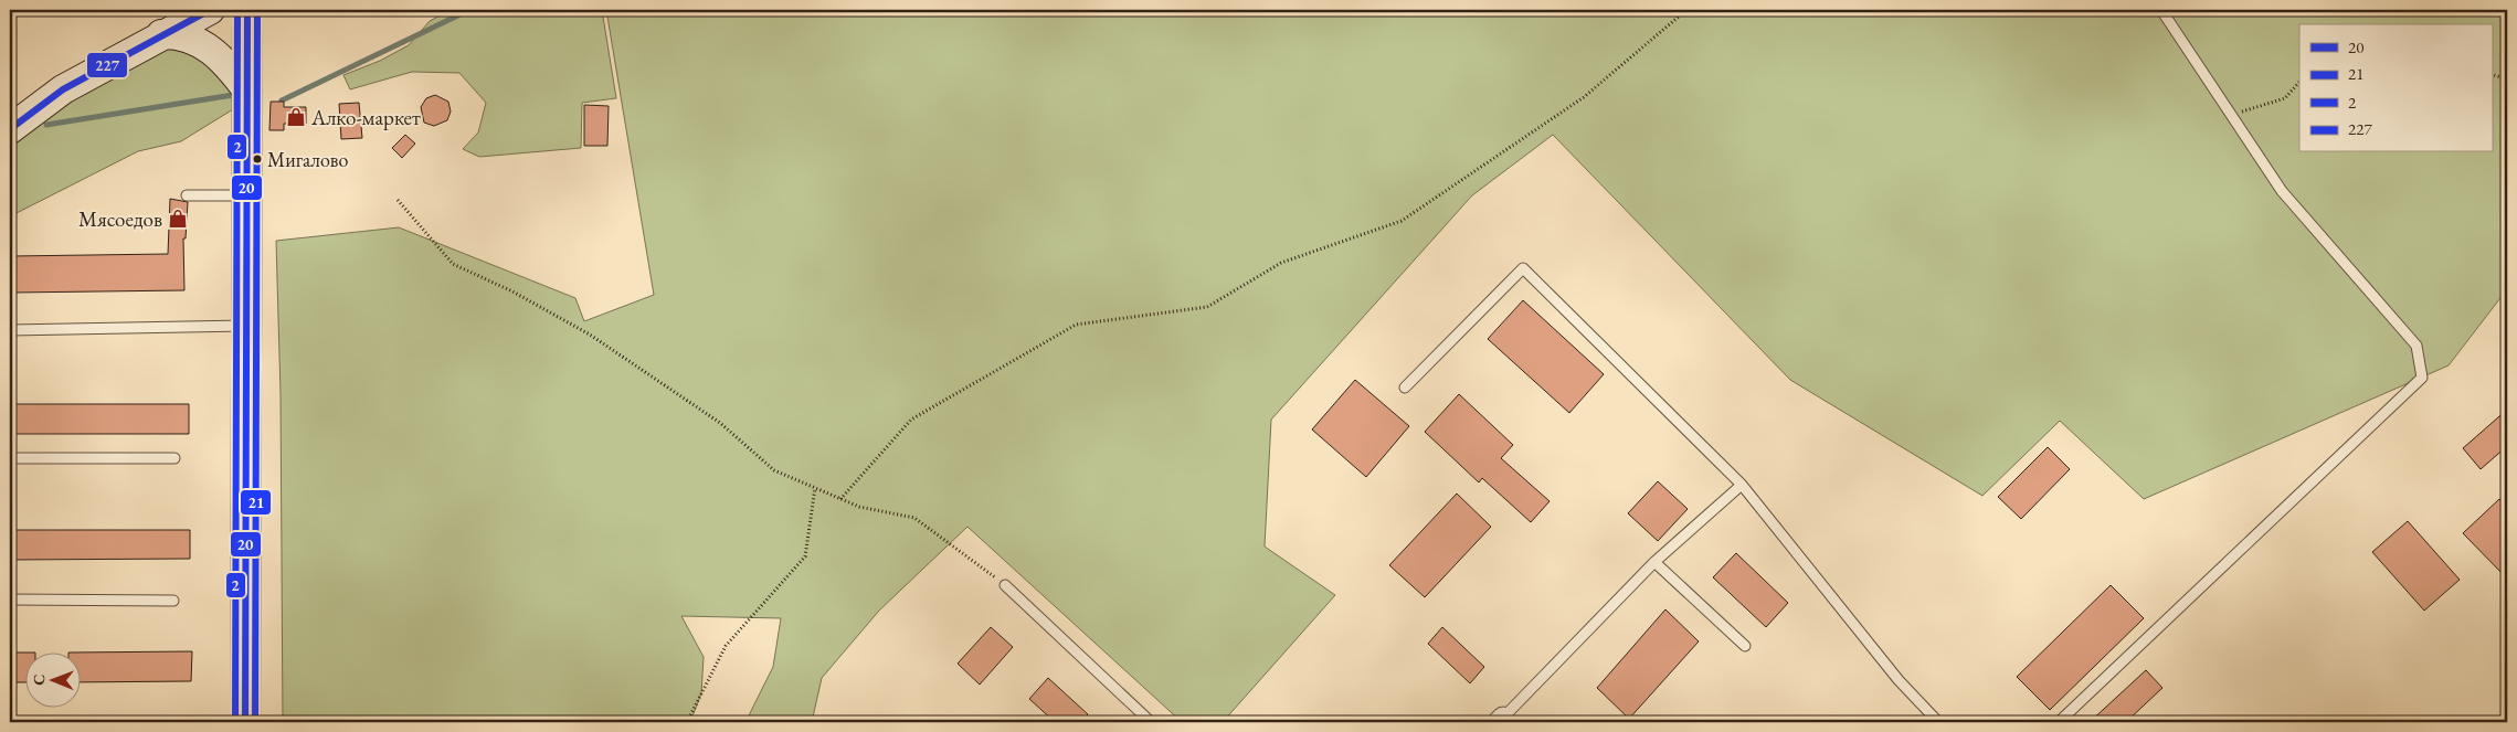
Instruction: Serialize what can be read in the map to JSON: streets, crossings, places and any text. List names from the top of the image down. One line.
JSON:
{"places":{"shop":["Алко-маркет","Мясоедов"],"other":["Мигалово"]},"lines":["transit line 20","transit line 21","transit line 2","transit line 227"],"legend":["20","21","2","227"],"north":"left"}
